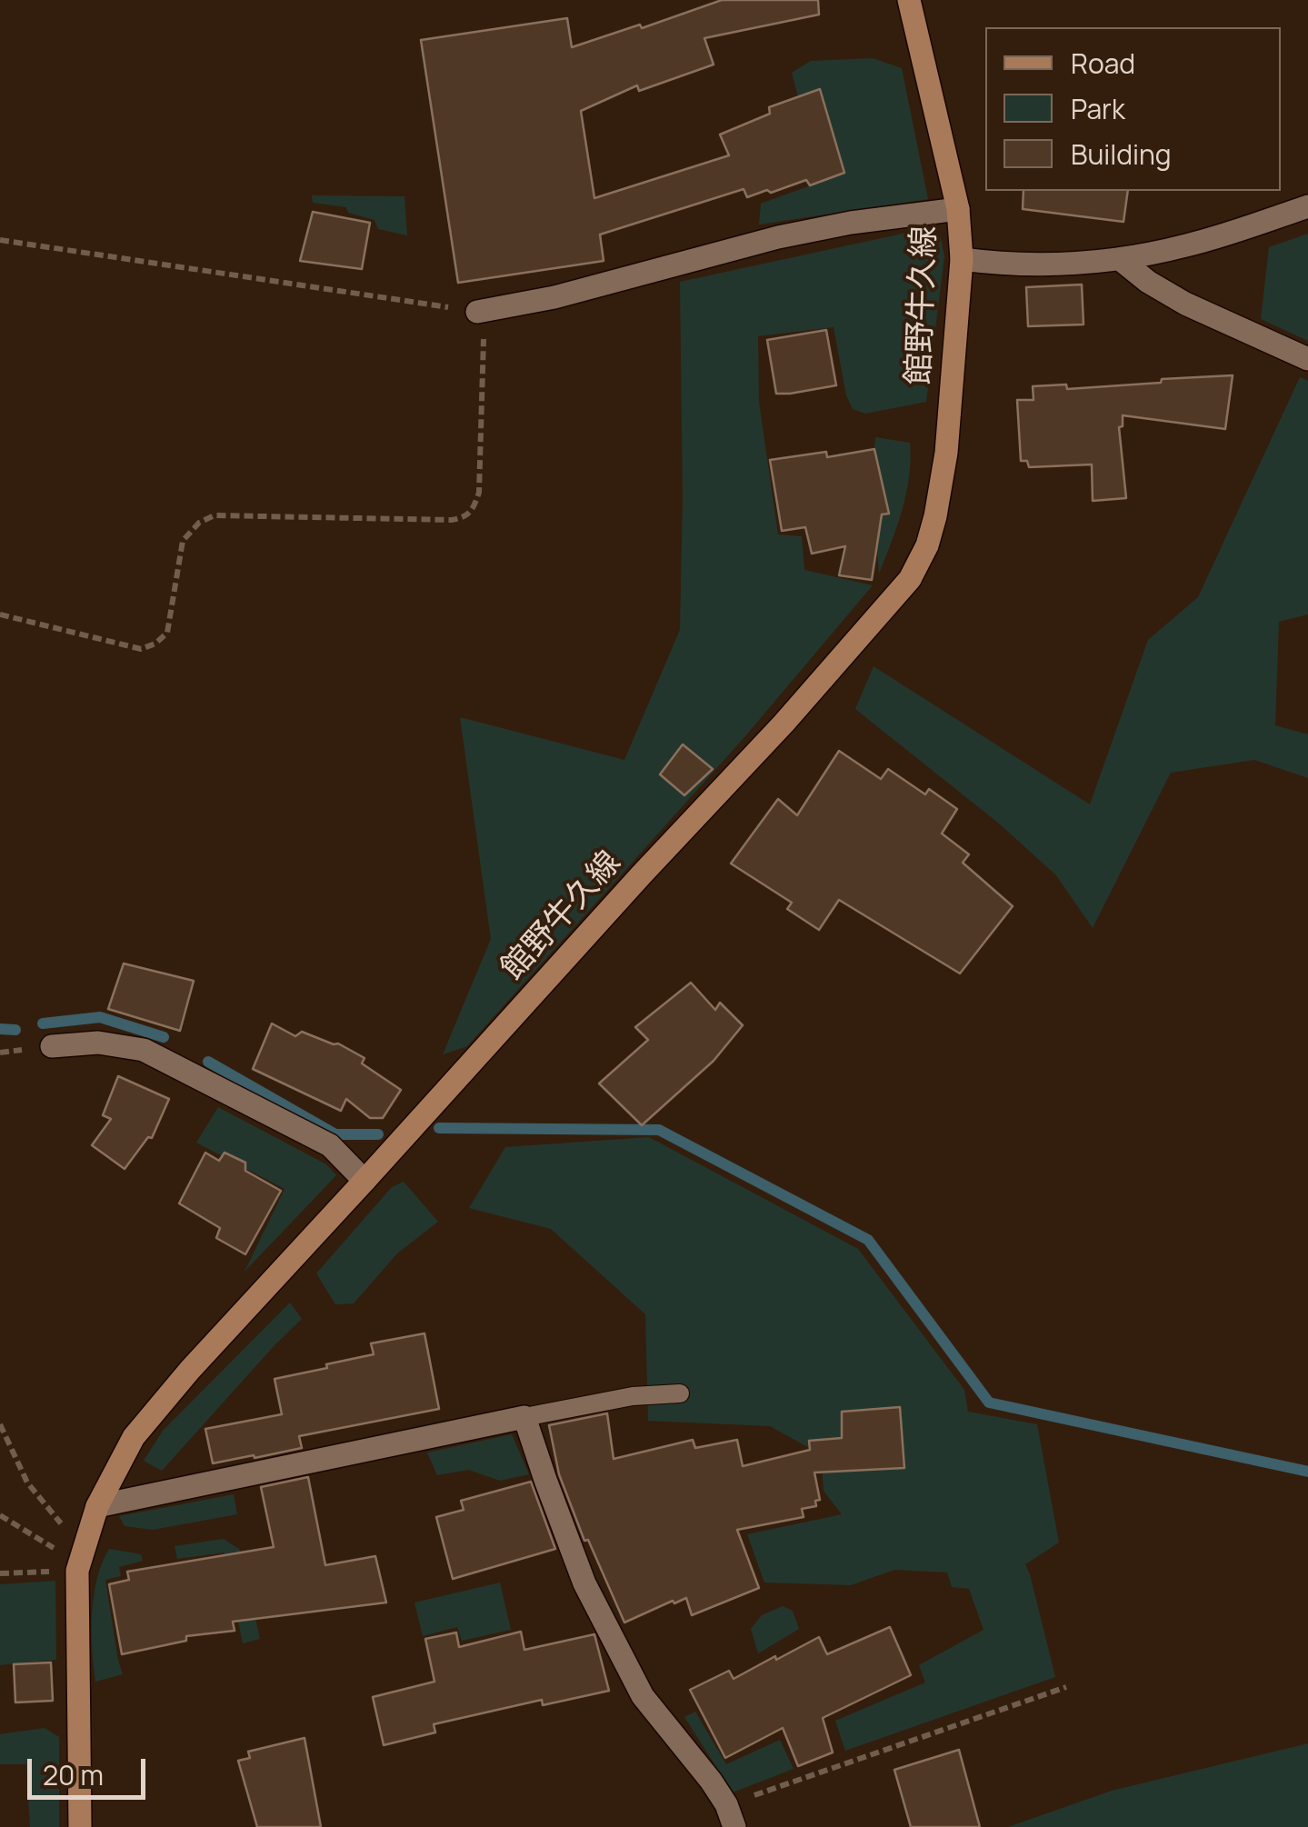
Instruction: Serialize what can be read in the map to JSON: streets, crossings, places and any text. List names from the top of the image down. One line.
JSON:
{"streets":{"main road":["館野牛久線"]},"legend":["Road","Park","Building"],"scale_bar":"20 m"}
